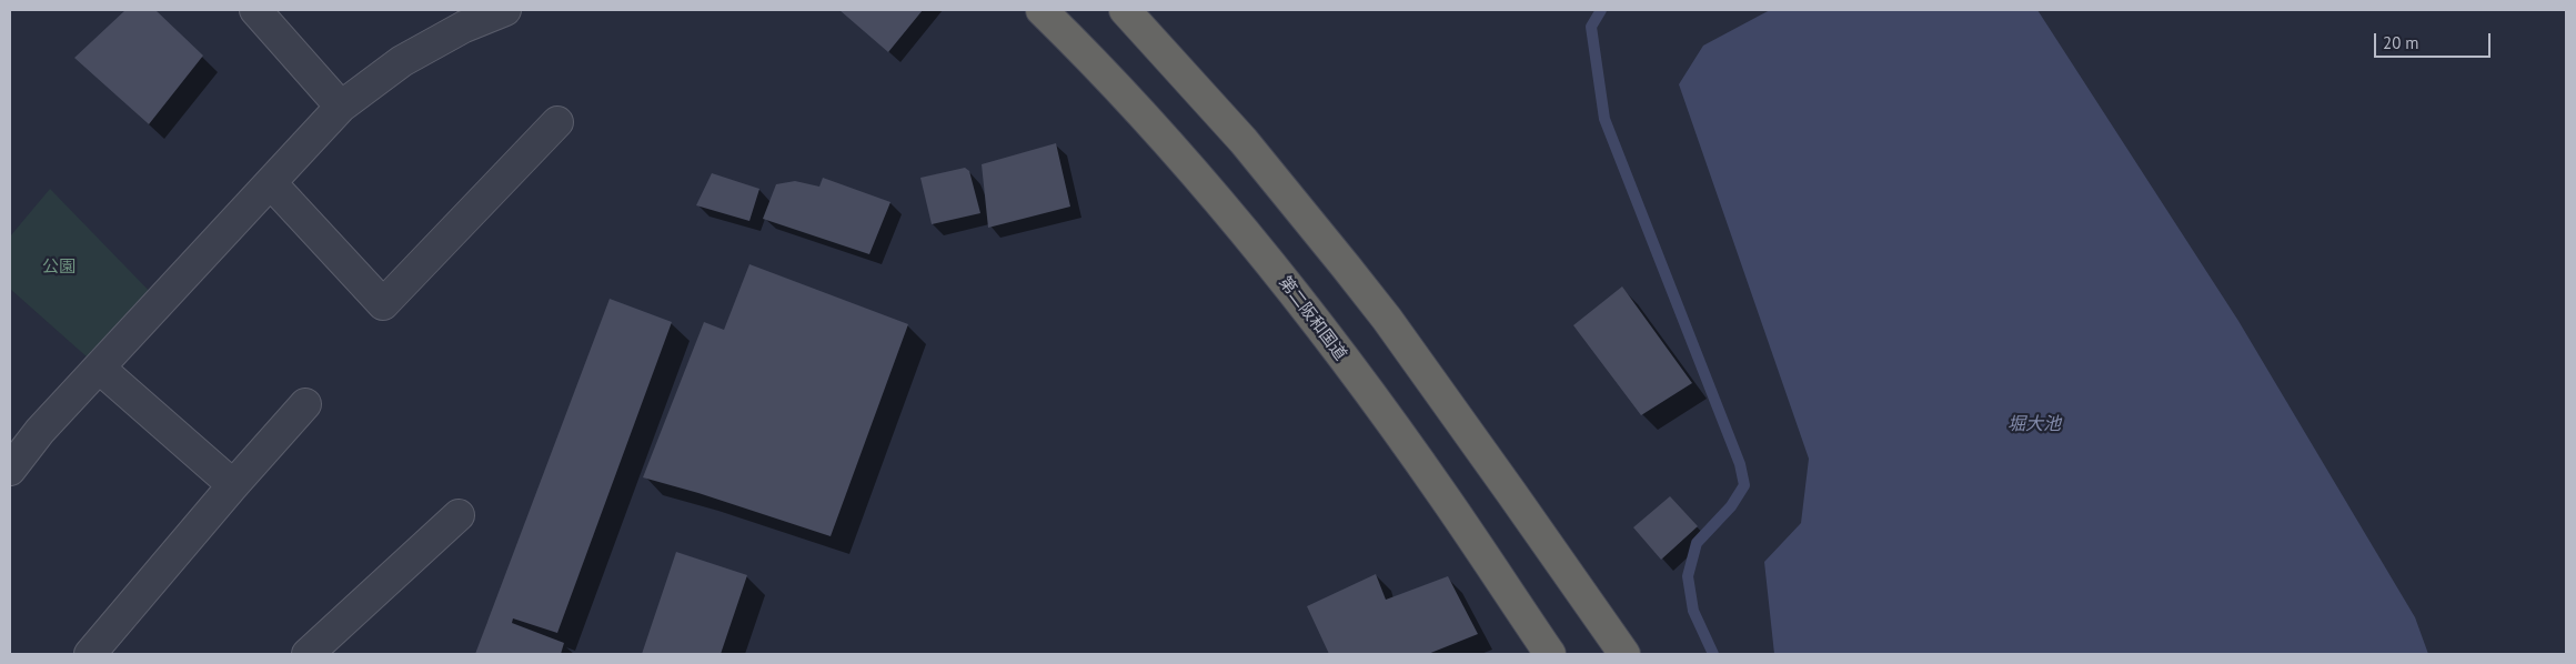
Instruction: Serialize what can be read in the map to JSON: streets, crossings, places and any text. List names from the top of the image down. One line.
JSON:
{"streets":{"highway":["第二阪和国道"]},"water":["堀大池"],"parks":["公園"],"scale_bar":"20 m"}
